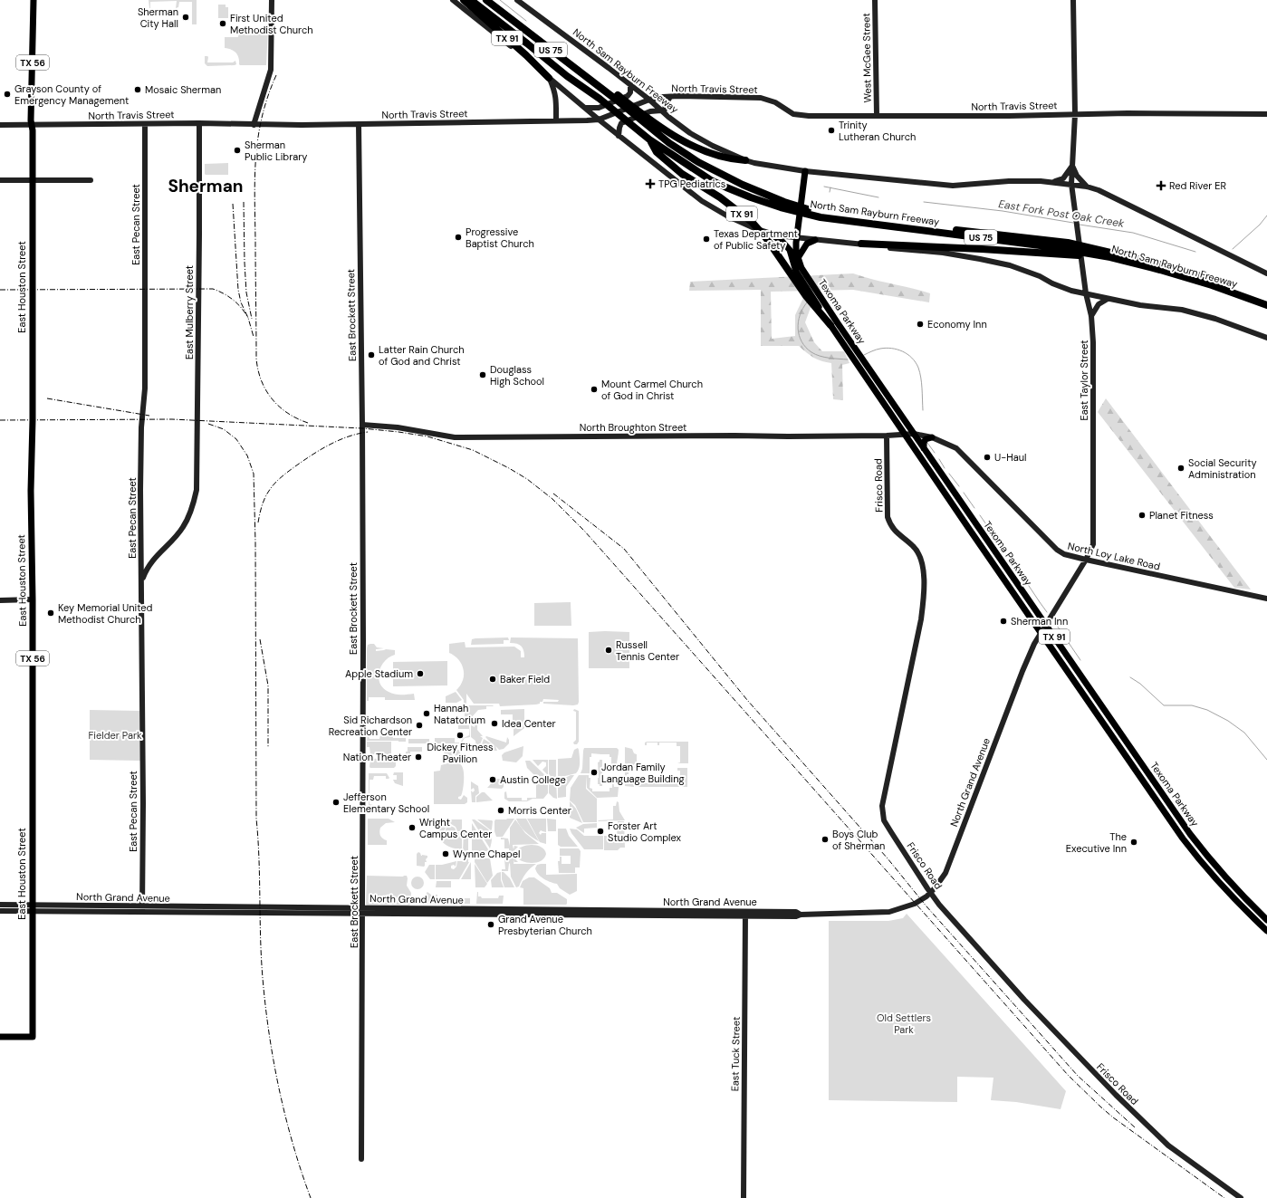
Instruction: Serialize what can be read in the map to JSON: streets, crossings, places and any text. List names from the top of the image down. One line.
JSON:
{"streets":{"highway":["TX 91","US 75","North Sam Rayburn Freeway"],"main road":["West McGee Street","TX 56","North Travis Street","East Pecan Street","East Houston Street","Texoma Parkway","East Mulberry Street","East Brockett Street","East Taylor Street","North Broughton Street","Frisco Road","North Loy Lake Road","North Grand Avenue","East Tuck Street"]},"crossings":[["TX 91","North Sam Rayburn Freeway"],["TX 91","Texoma Parkway"],["West McGee Street","North Travis Street"],["TX 56","North Travis Street"],["TX 56","East Houston Street"],["North Sam Rayburn Freeway","North Travis Street"],["North Sam Rayburn Freeway","Texoma Parkway"],["North Sam Rayburn Freeway","East Taylor Street"],["North Travis Street","East Pecan Street"],["North Travis Street","East Houston Street"],["North Travis Street","East Mulberry Street"],["North Travis Street","East Brockett Street"],["North Travis Street","East Taylor Street"],["East Pecan Street","East Mulberry Street"],["East Pecan Street","North Grand Avenue"],["East Houston Street","North Grand Avenue"],["Texoma Parkway","East Taylor Street"],["Texoma Parkway","North Broughton Street"],["Texoma Parkway","North Loy Lake Road"],["Texoma Parkway","North Grand Avenue"],["East Brockett Street","North Broughton Street"],["East Brockett Street","North Grand Avenue"],["East Taylor Street","North Loy Lake Road"],["East Taylor Street","North Grand Avenue"],["North Broughton Street","Frisco Road"],["North Broughton Street","North Loy Lake Road"],["North Grand Avenue","East Tuck Street"]],"districts":["Sherman"],"water":["East Fork Post Oak Creek"],"parks":["Fielder Park","Old Settlers Park"],"places":{"other":["Sherman City Hall","First United Methodist Church","Mosaic Sherman","Grayson County of Emergency Management","Trinity Lutheran Church","Sherman Public Library","Progressive Baptist Church","Texas Department of Public Safety","Economy Inn","Latter Rain Church of God and Christ","Douglass High School","Mount Carmel Church of God in Christ","U-Haul","Social Security Administration","Planet Fitness","Key Memorial United Methodist Church","Sherman Inn","Russell Tennis Center","Apple Stadium","Baker Field","Hannah Natatorium","Idea Center","Sid Richardson Recreation Center","Dickey Fitness Pavilion","Nation Theater","Jordan Family Language Building","Austin College","Jefferson Elementary School","Morris Center","Wright Campus Center","Forster Art Studio Complex","Boys Club of Sherman","The Executive Inn","Wynne Chapel","Grand Avenue Presbyterian Church"],"health":["TPG Pediatrics","Red River ER"]}}
